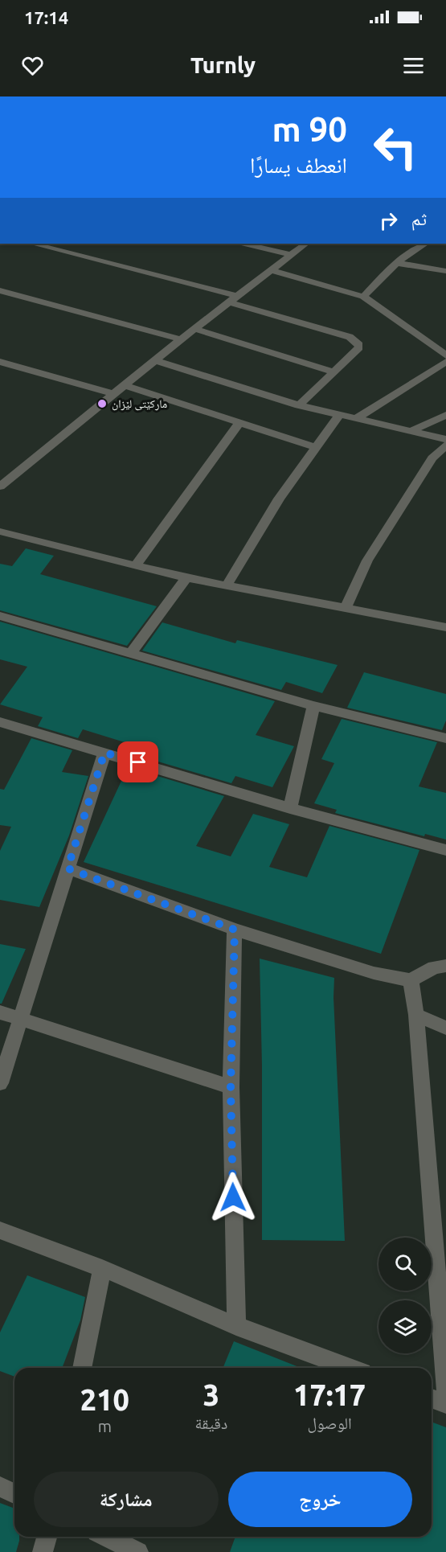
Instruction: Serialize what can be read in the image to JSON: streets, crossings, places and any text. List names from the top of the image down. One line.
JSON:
{"places":["مارکێتی لێزان"],"page":{"status":"17:14","header":"Turnly","turn":["90 m","انعطف يسارًا"],"then":"ثم","eta":["17:17","الوصول","3","دقيقة","210","m"],"buttons":["خروج","مشاركة"]}}
